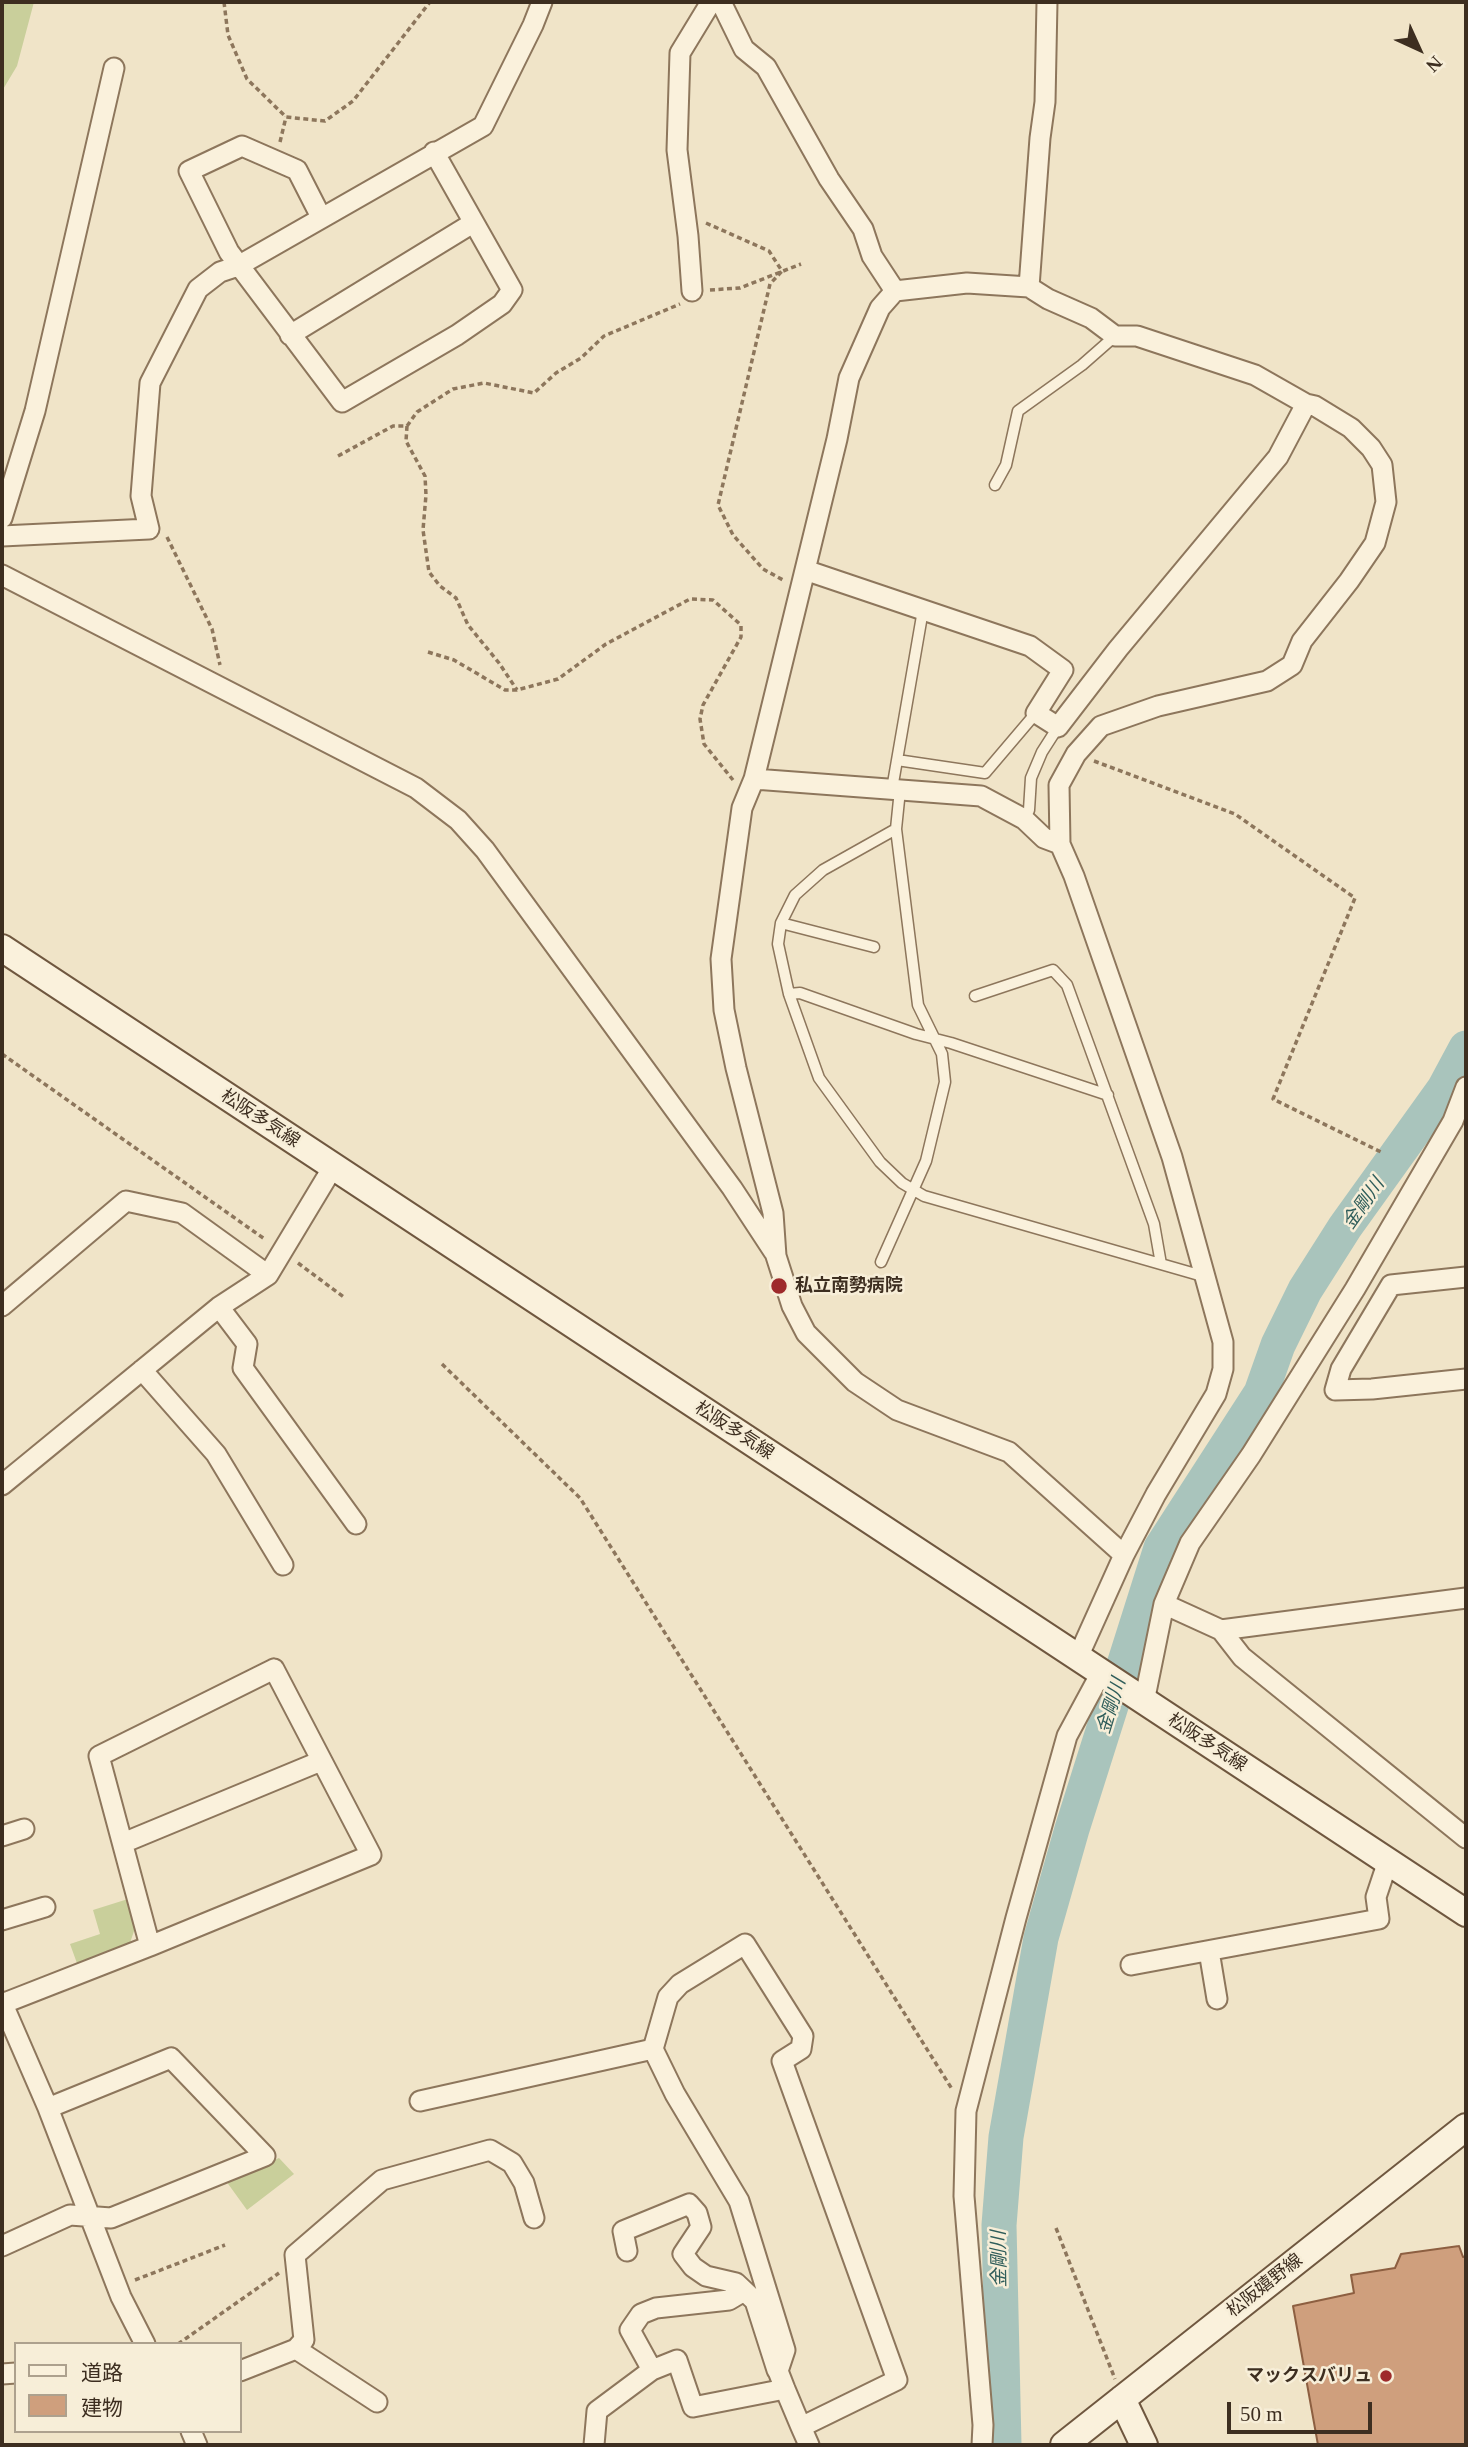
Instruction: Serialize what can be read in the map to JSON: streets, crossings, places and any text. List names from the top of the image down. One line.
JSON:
{"streets":{"main road":["松阪多気線","松阪嬉野線"]},"water":["金剛川"],"places":["私立南勢病院","マックスバリュ"],"legend":["道路","建物"],"scale_bar":"50 m","north":"bottom right"}
